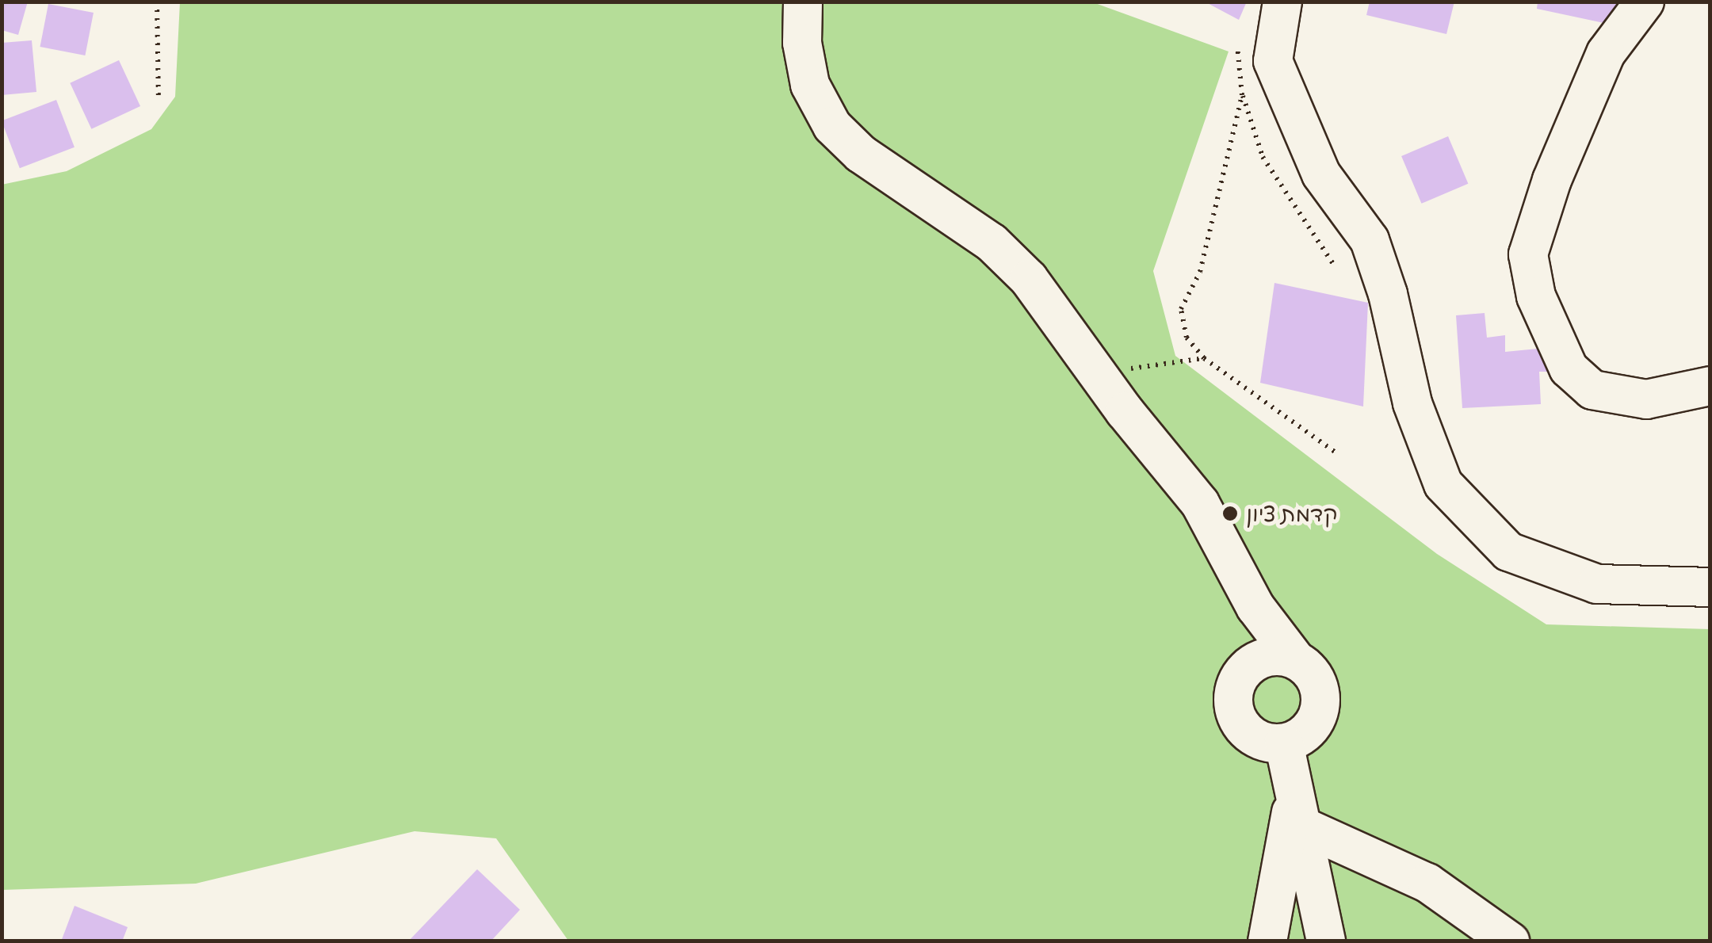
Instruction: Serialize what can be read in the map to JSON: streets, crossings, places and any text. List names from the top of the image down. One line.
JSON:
{"places":["קדמת ציון"]}
